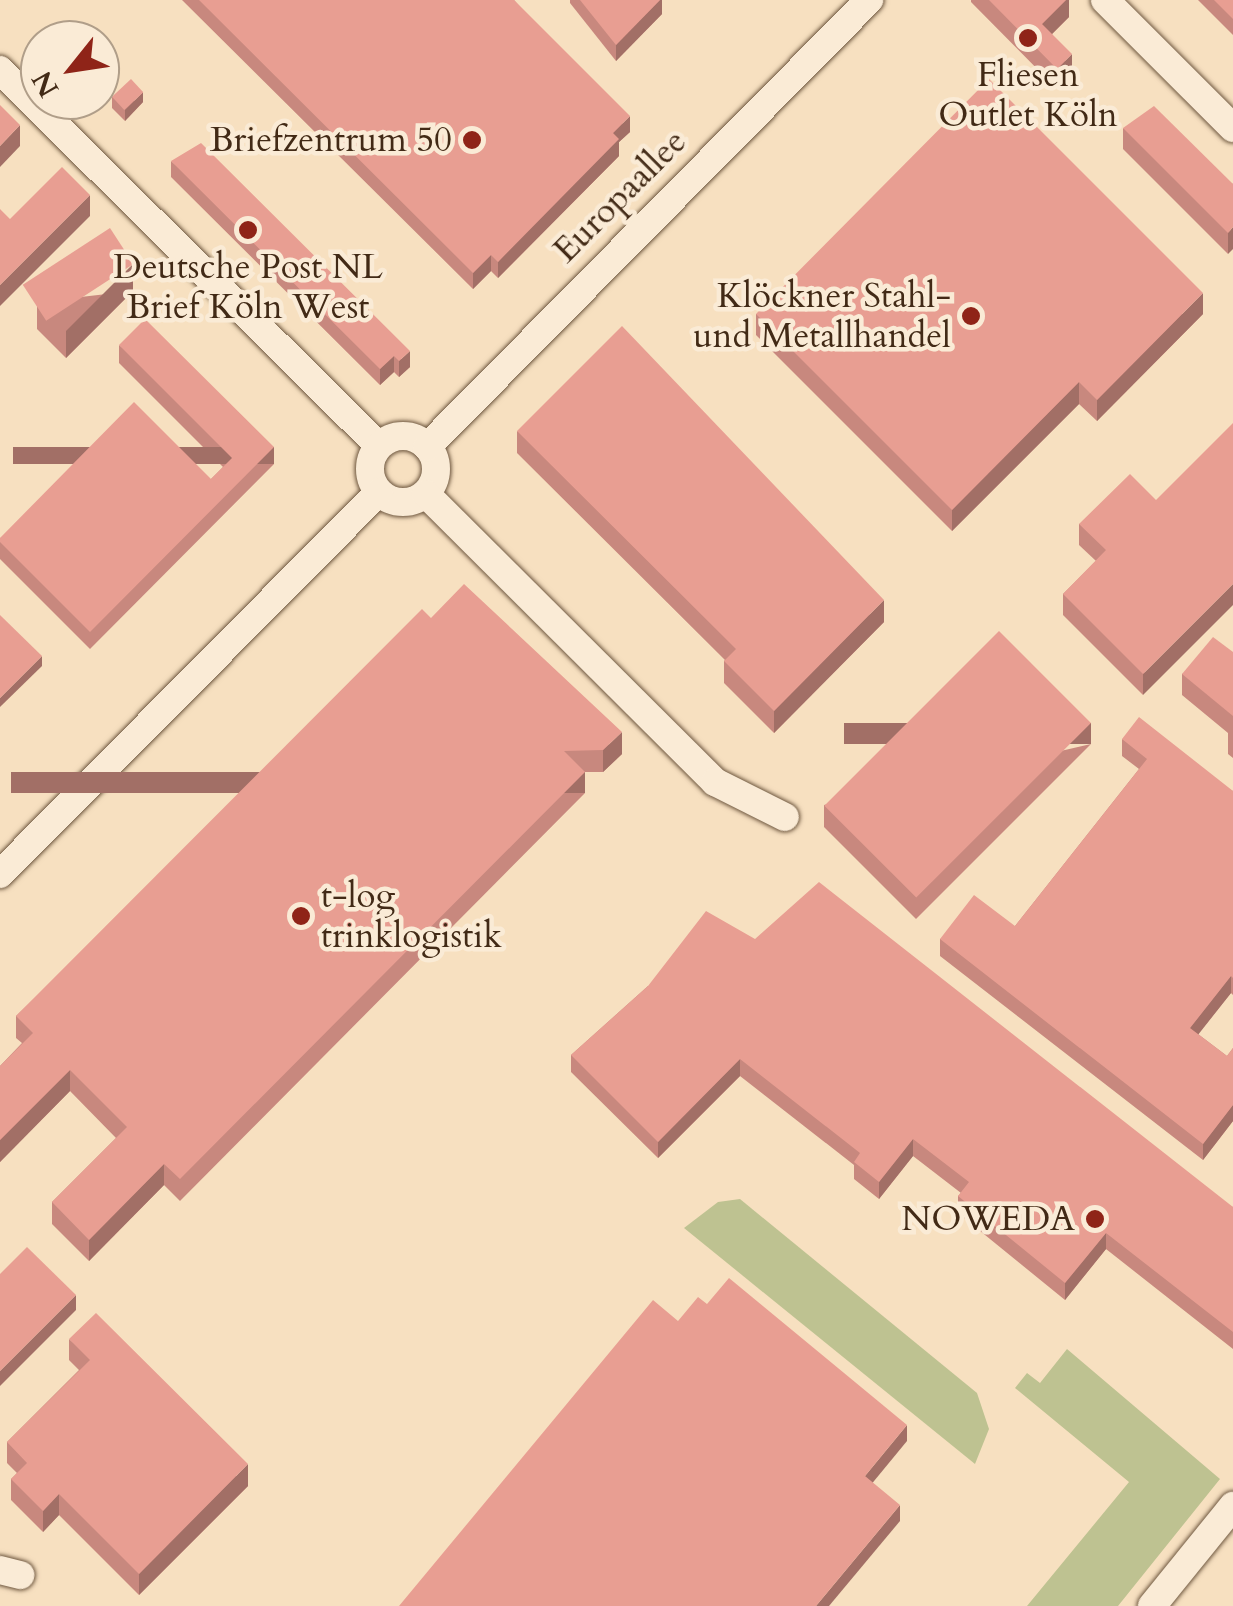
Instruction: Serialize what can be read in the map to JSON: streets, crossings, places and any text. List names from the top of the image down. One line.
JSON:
{"streets":{"street":["Europaallee"]},"places":["Fliesen Outlet Köln","Briefzentrum 50","Deutsche Post NL Brief Köln West","Klöckner Stahl- und Metallhandel","t-log trinklogistik","NOWEDA"],"north":"bottom left"}
